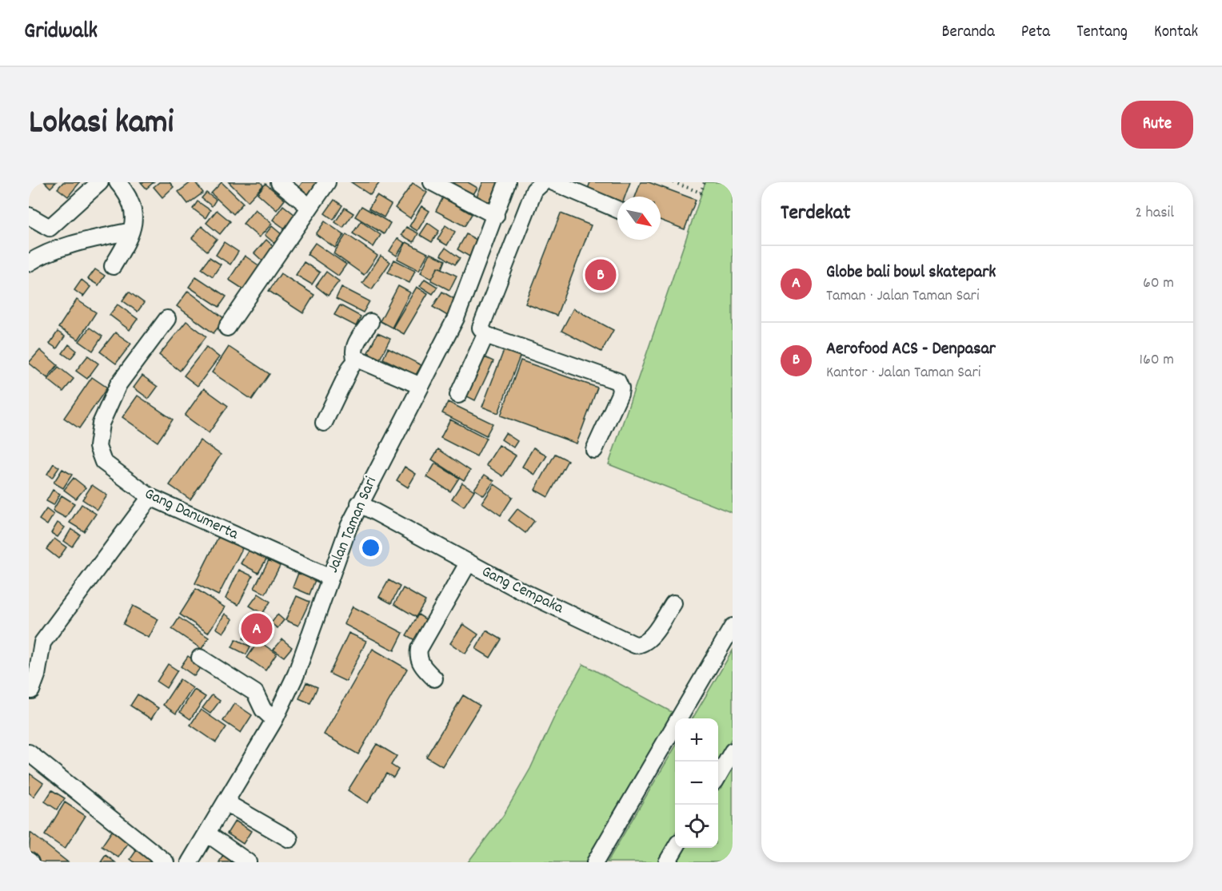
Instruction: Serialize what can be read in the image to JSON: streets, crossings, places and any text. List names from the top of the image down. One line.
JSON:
{"streets":{"street":["Gang Danumerta","Jalan Taman Sari","Gang Cempaka"]},"crossings":[["Gang Danumerta","Jalan Taman Sari"],["Jalan Taman Sari","Gang Cempaka"]],"north":"bottom right","page":{"header":"Gridwalk","nav":["Beranda","Peta","Tentang","Kontak"],"title":"Lokasi kami","buttons":"Rute","heading":["Terdekat","2 hasil"],"list":[{"mark":"A","name":"Globe bali bowl skatepark","note":"Taman · Jalan Taman Sari","value":"60 m"},{"mark":"B","name":"Aerofood ACS - Denpasar","note":"Kantor · Jalan Taman Sari","value":"160 m"}],"pins":["B","A"],"map_buttons":["+","−"]}}
